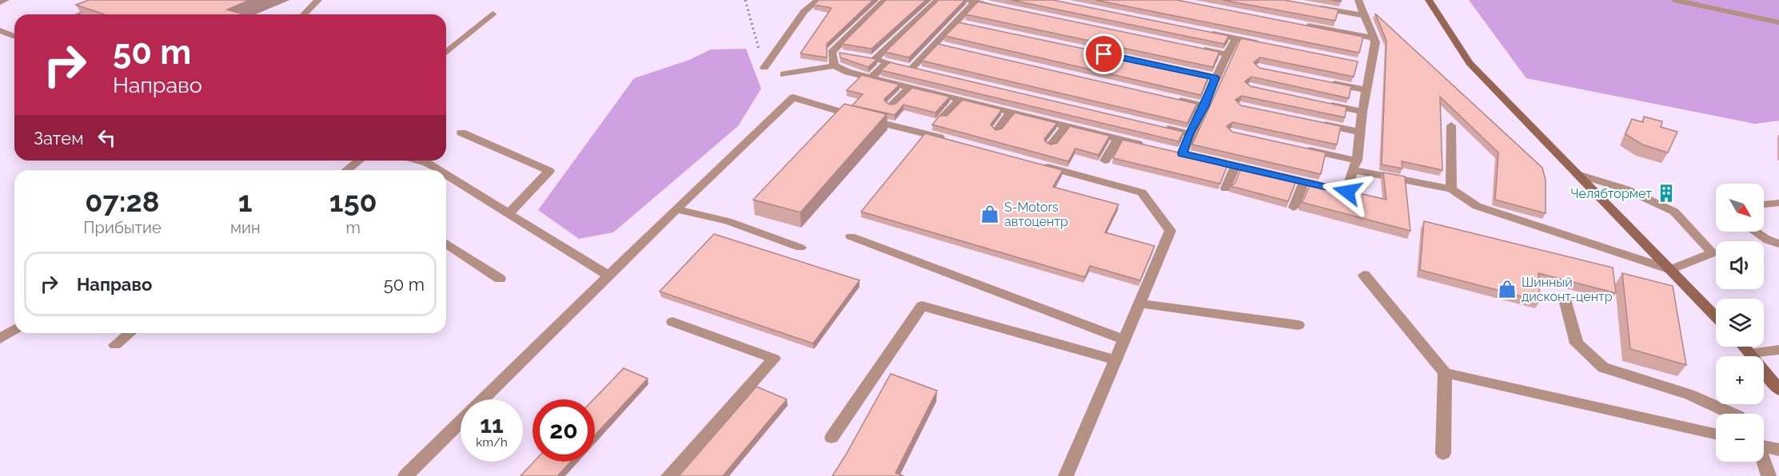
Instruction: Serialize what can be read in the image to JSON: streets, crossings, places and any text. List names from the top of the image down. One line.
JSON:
{"places":{"building":["Челябтормет"],"shop":["S-Motors автоцентр","Шинный дисконт-центр"]},"north":"bottom right","page":{"turn":["50 m","Направо"],"then":"Затем","eta":["07:28","Прибытие","1","мин","150","m"],"map_buttons":["+","−"],"list":[{"name":"Направо","value":"50 m"}],"speed":"11 km/h","limit":"20"}}
